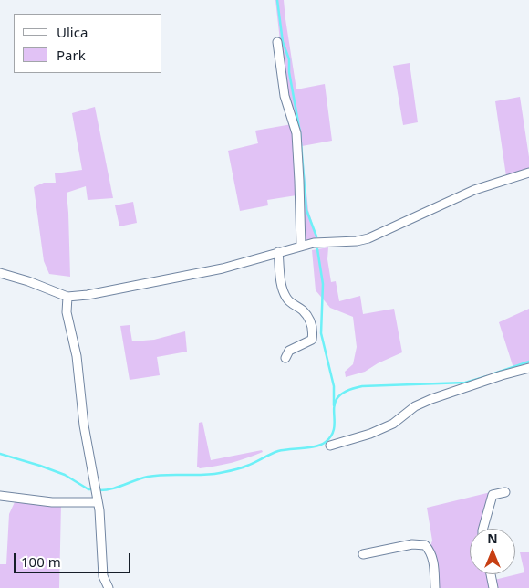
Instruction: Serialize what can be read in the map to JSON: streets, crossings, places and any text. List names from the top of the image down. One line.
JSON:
{"legend":["Ulica","Park"],"scale_bar":"100 m","north":"top"}
